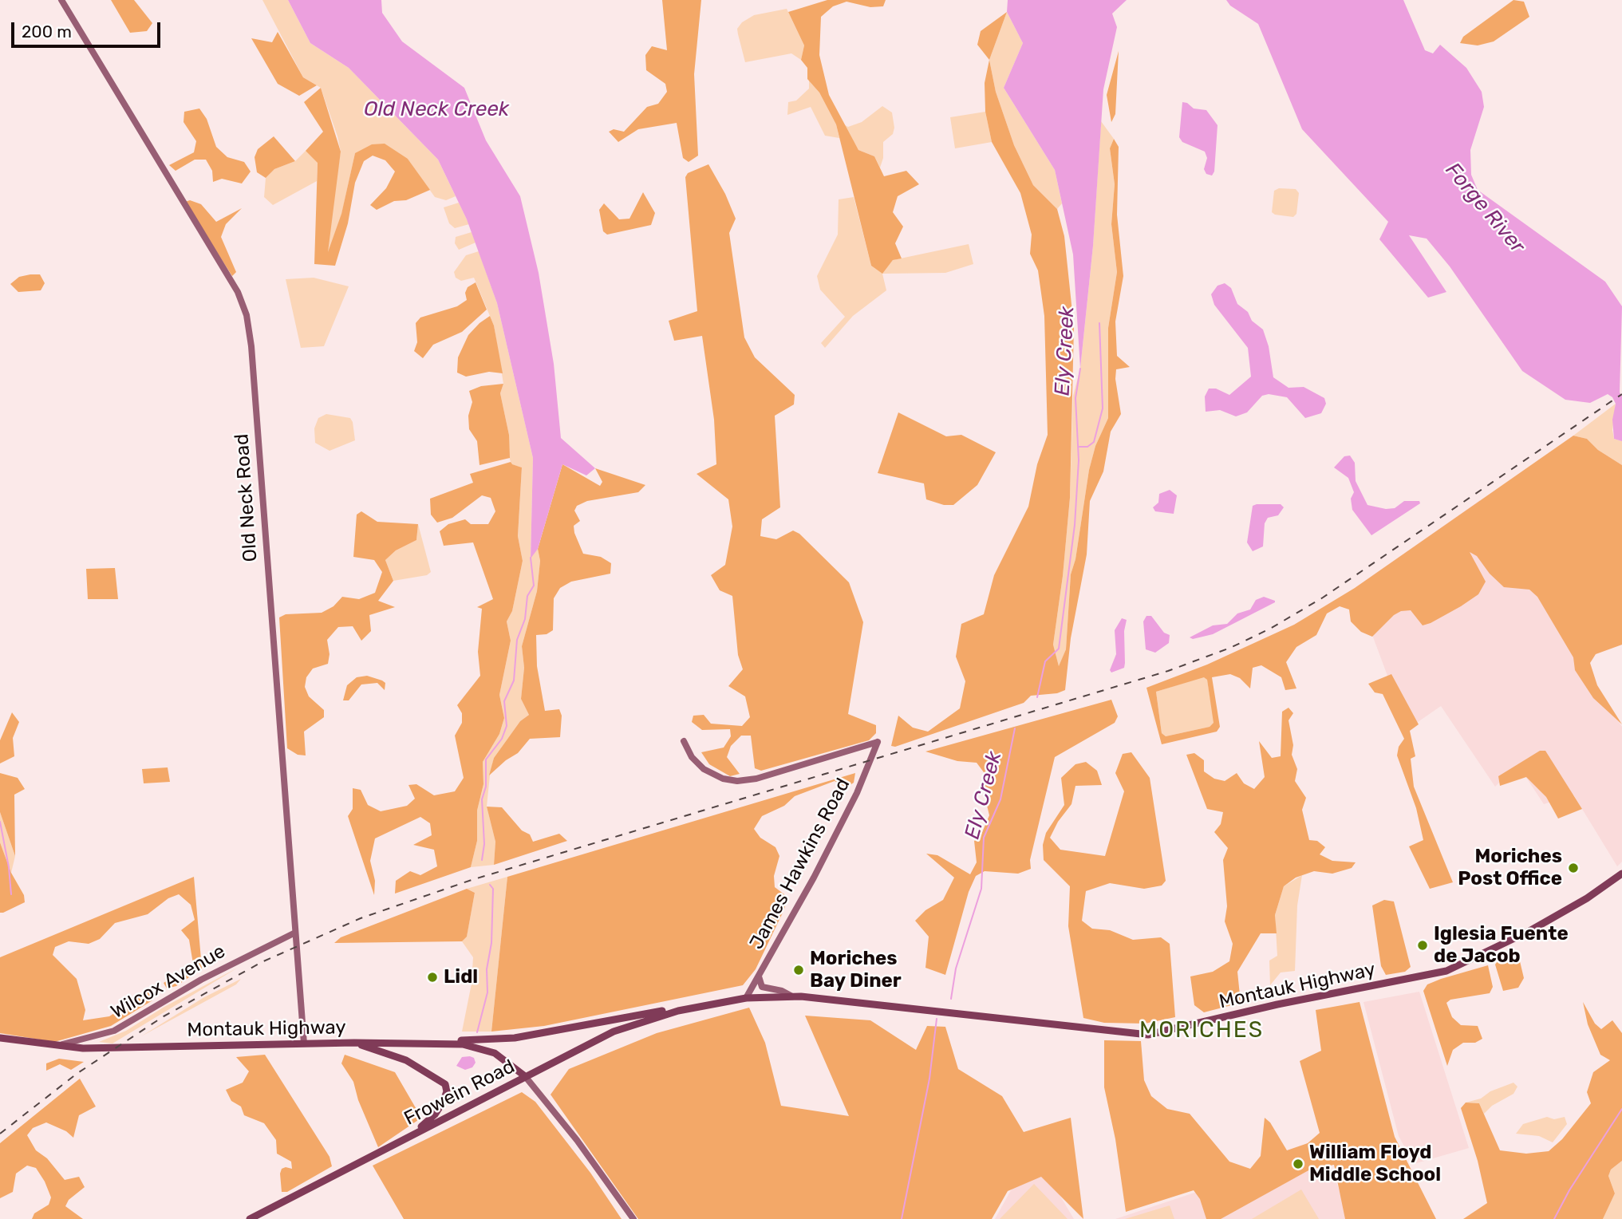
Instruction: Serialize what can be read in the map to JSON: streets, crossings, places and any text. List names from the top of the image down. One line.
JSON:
{"streets":{"main road":["Montauk Highway","Frowein Road"],"street":["Old Neck Road","James Hawkins Road","Wilcox Avenue"]},"crossings":[["Old Neck Road","Wilcox Avenue"],["Old Neck Road","Montauk Highway"],["James Hawkins Road","Montauk Highway"],["Wilcox Avenue","Montauk Highway"],["Montauk Highway","Frowein Road"]],"districts":["MORICHES"],"water":["Old Neck Creek","Forge River","Ely Creek"],"places":["Moriches Post Office","Iglesia Fuente de Jacob","Moriches Bay Diner","Lidl","William Floyd Middle School"],"scale_bar":"200 m"}
